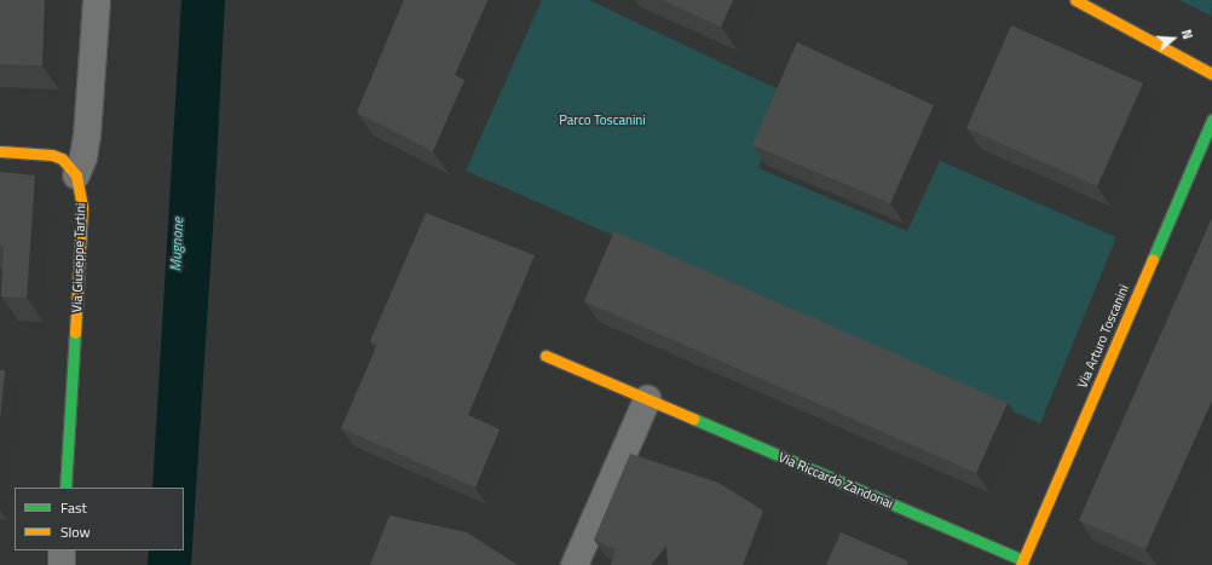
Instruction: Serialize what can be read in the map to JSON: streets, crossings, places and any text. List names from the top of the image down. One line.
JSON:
{"streets":{"street":["Via Giuseppe Tartini","Via Arturo Toscanini","Via Riccardo Zandonai"]},"crossings":[["Via Arturo Toscanini","Via Riccardo Zandonai"]],"water":["Mugnone"],"parks":["Parco Toscanini"],"legend":["Fast","Slow"],"north":"right"}
